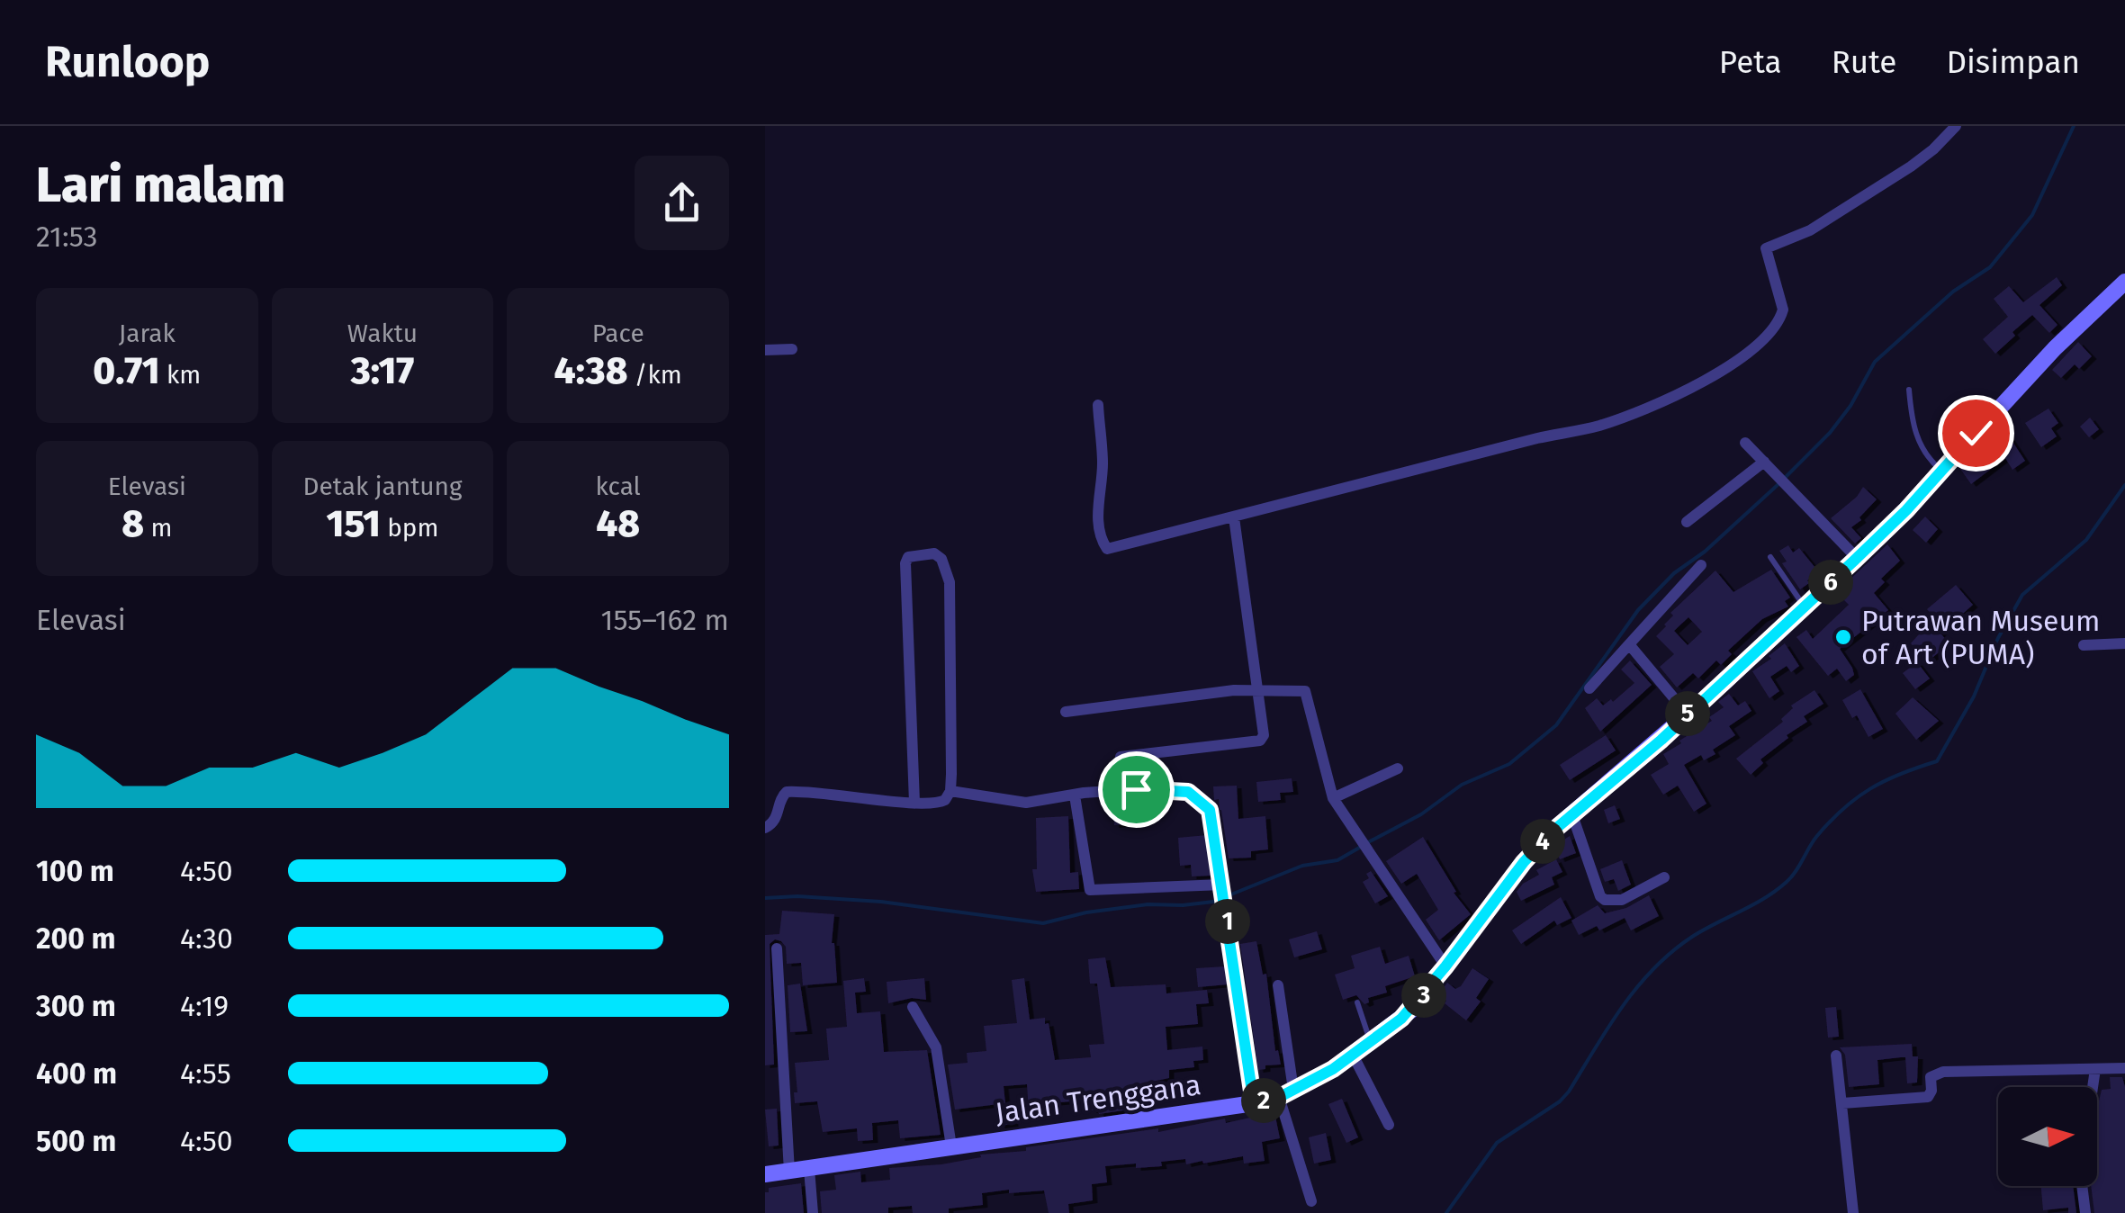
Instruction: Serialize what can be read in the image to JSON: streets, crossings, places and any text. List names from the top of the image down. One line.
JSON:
{"streets":{"main road":["Jalan Trenggana"]},"places":["Putrawan Museum of Art (PUMA)"],"north":"right","page":{"header":"Runloop","nav":["Peta","Rute","Disimpan"],"heading":["Lari malam","21:53"],"stats":[["Jarak","0.71 km"],["Waktu","3:17"],["Pace","4:38 /km"],["Elevasi","8 m"],["Detak jantung","151 bpm"],["kcal","48"]],"pins":["6","5","4","1","3","2"],"chart":["Elevasi","155–162 m"],"list":[{"name":"100 m","note":"4:50"},{"name":"200 m","note":"4:30"},{"name":"300 m","note":"4:19"},{"name":"400 m","note":"4:55"},{"name":"500 m","note":"4:50"}]}}
